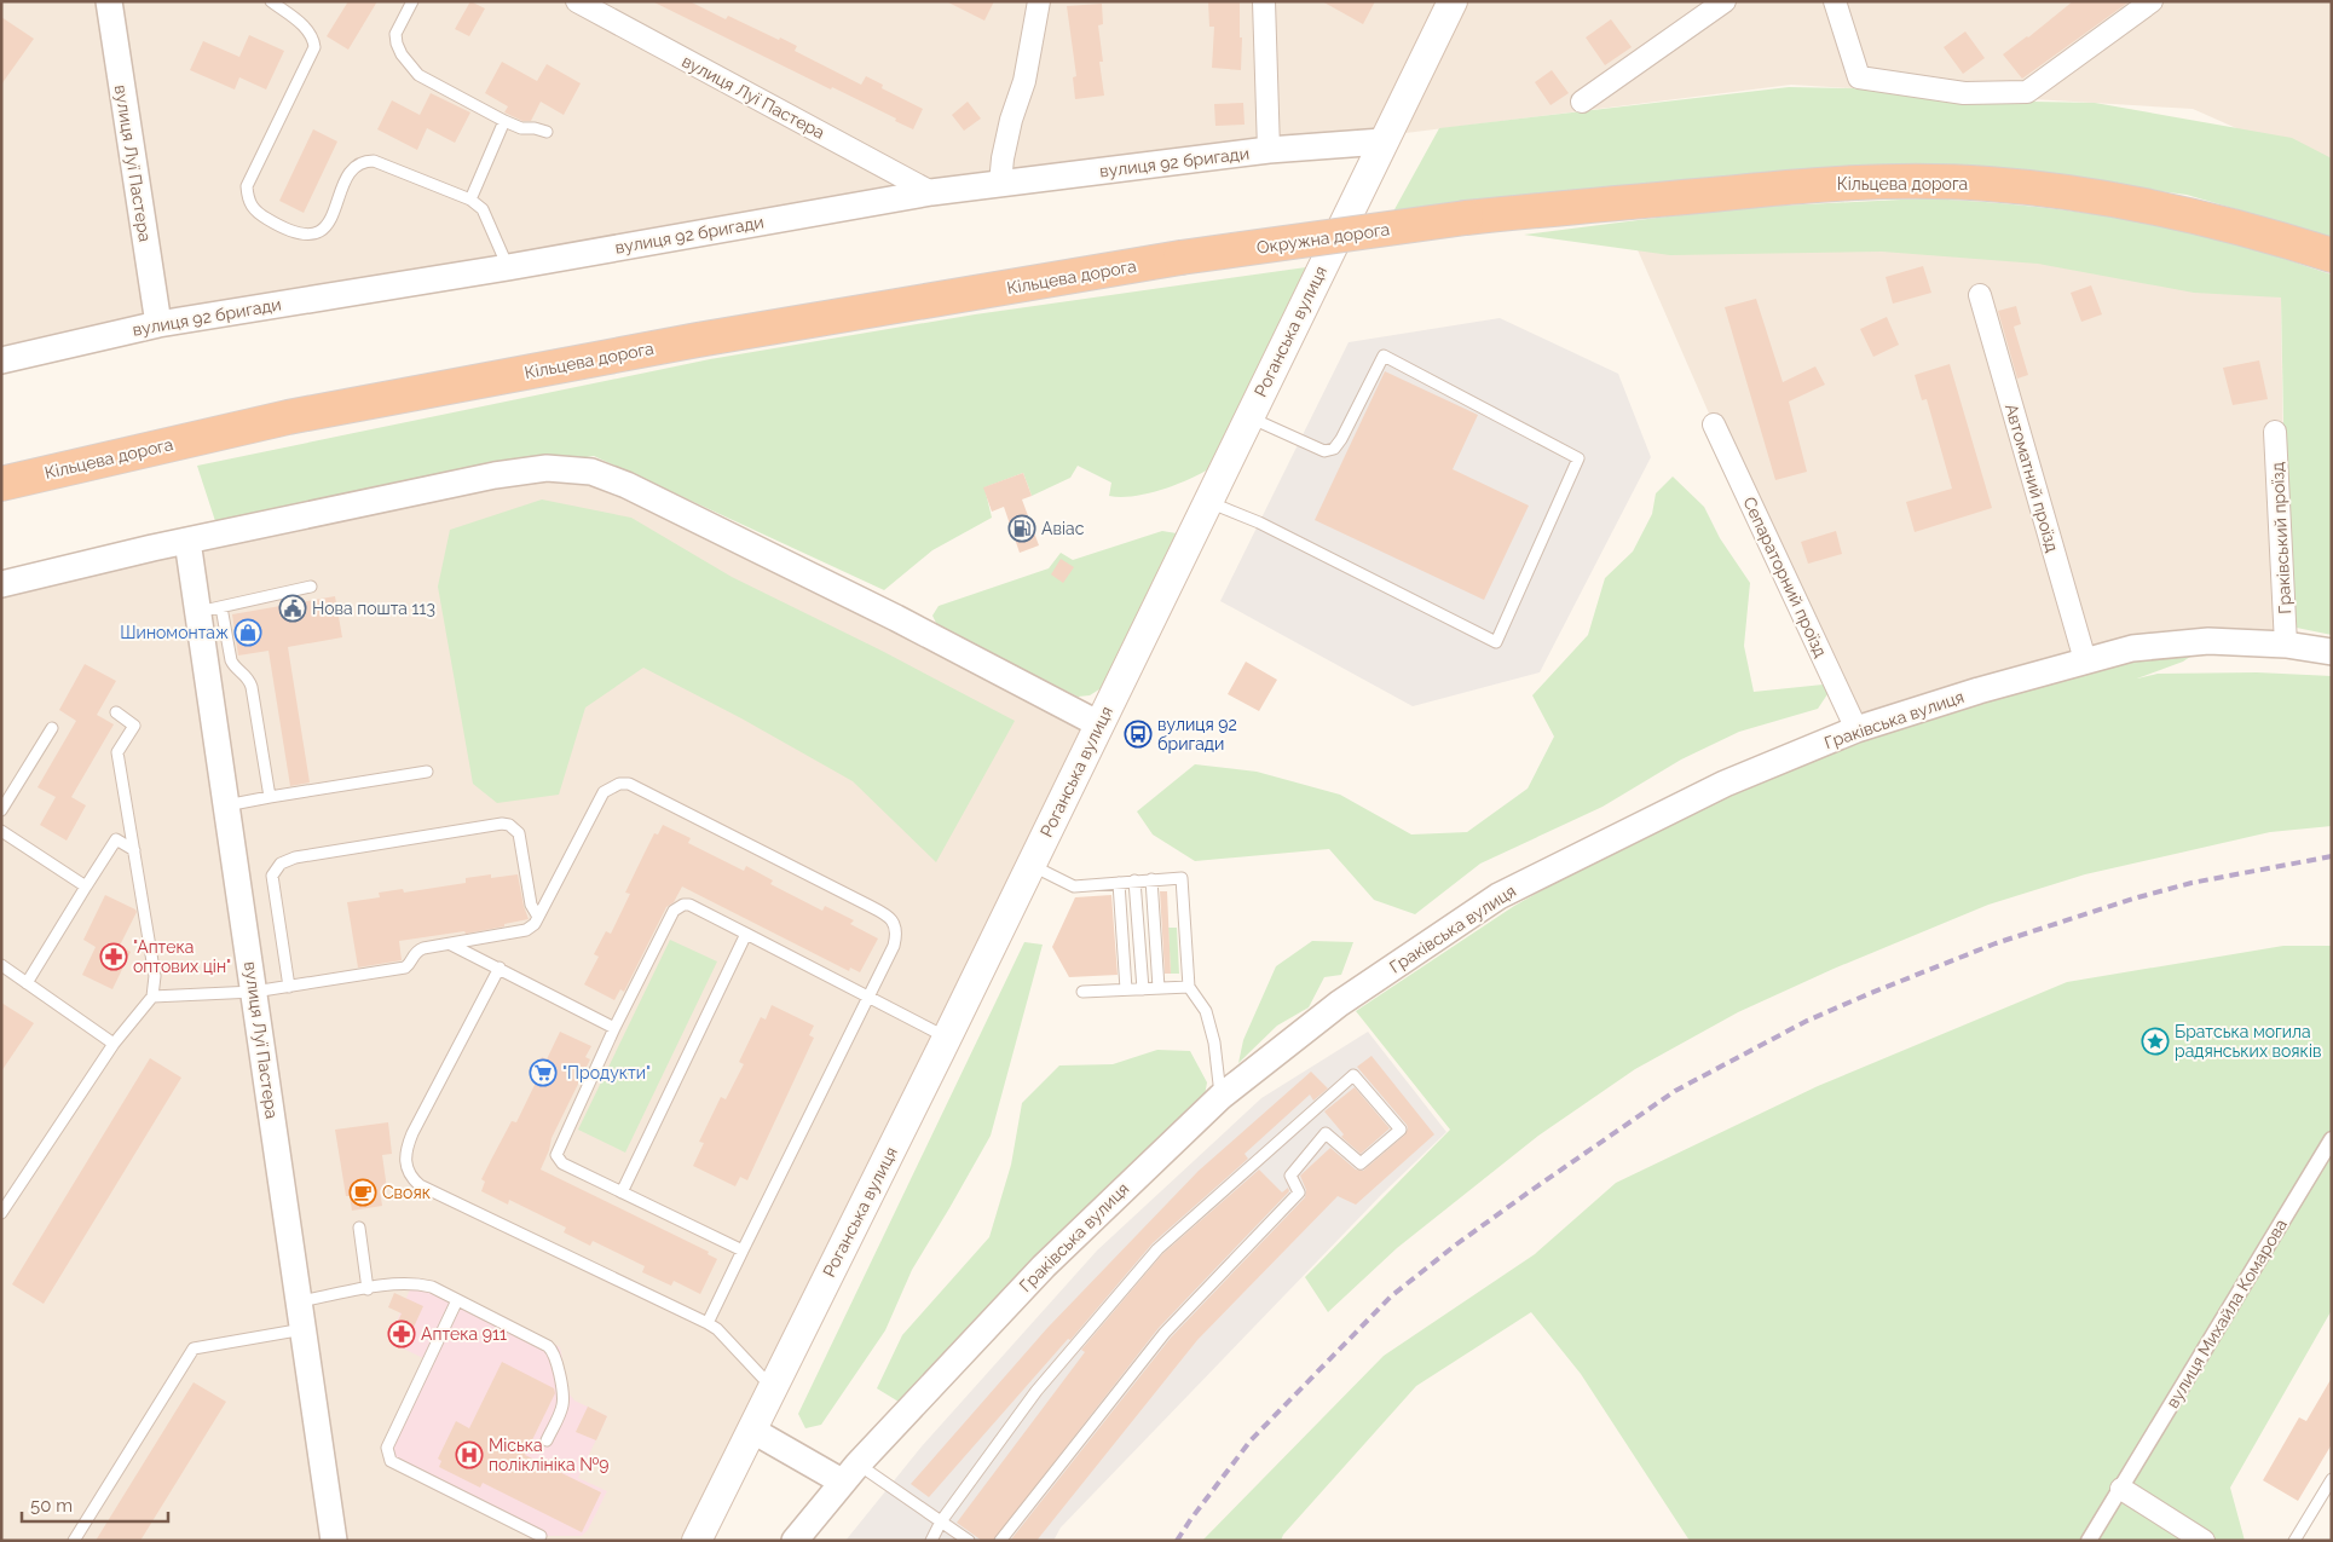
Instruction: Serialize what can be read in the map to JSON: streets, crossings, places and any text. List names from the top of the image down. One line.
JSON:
{"streets":{"highway":["Кільцева дорога","Окружна дорога"],"main road":["Роганська вулиця"],"street":["вулиця Луї Пастера","вулиця 92 бригади","Автоматний проїзд","Граківський проїзд","Сепараторний проїзд","Граківська вулиця","вулиця Михайла Комарова"]},"crossings":[["вулиця Луї Пастера","вулиця 92 бригади"],["вулиця 92 бригади","Роганська вулиця"],["Кільцева дорога","Окружна дорога"],["Автоматний проїзд","Граківська вулиця"],["Граківський проїзд","Граківська вулиця"],["Сепараторний проїзд","Граківська вулиця"]],"places":{"fuel station":["Авіас"],"public building":["Нова пошта 113"],"shop":["Шиномонтаж"],"bus stop":["вулиця 92 бригади"],"pharmacy":["\"Аптека оптових цін\"","Аптека 911"],"place":["Братська могила радянських вояків"],"supermarket":["\"Продукти\""],"cafe":["Свояк"],"hospital":["Міська поліклініка №9"]},"scale_bar":"50 m"}
